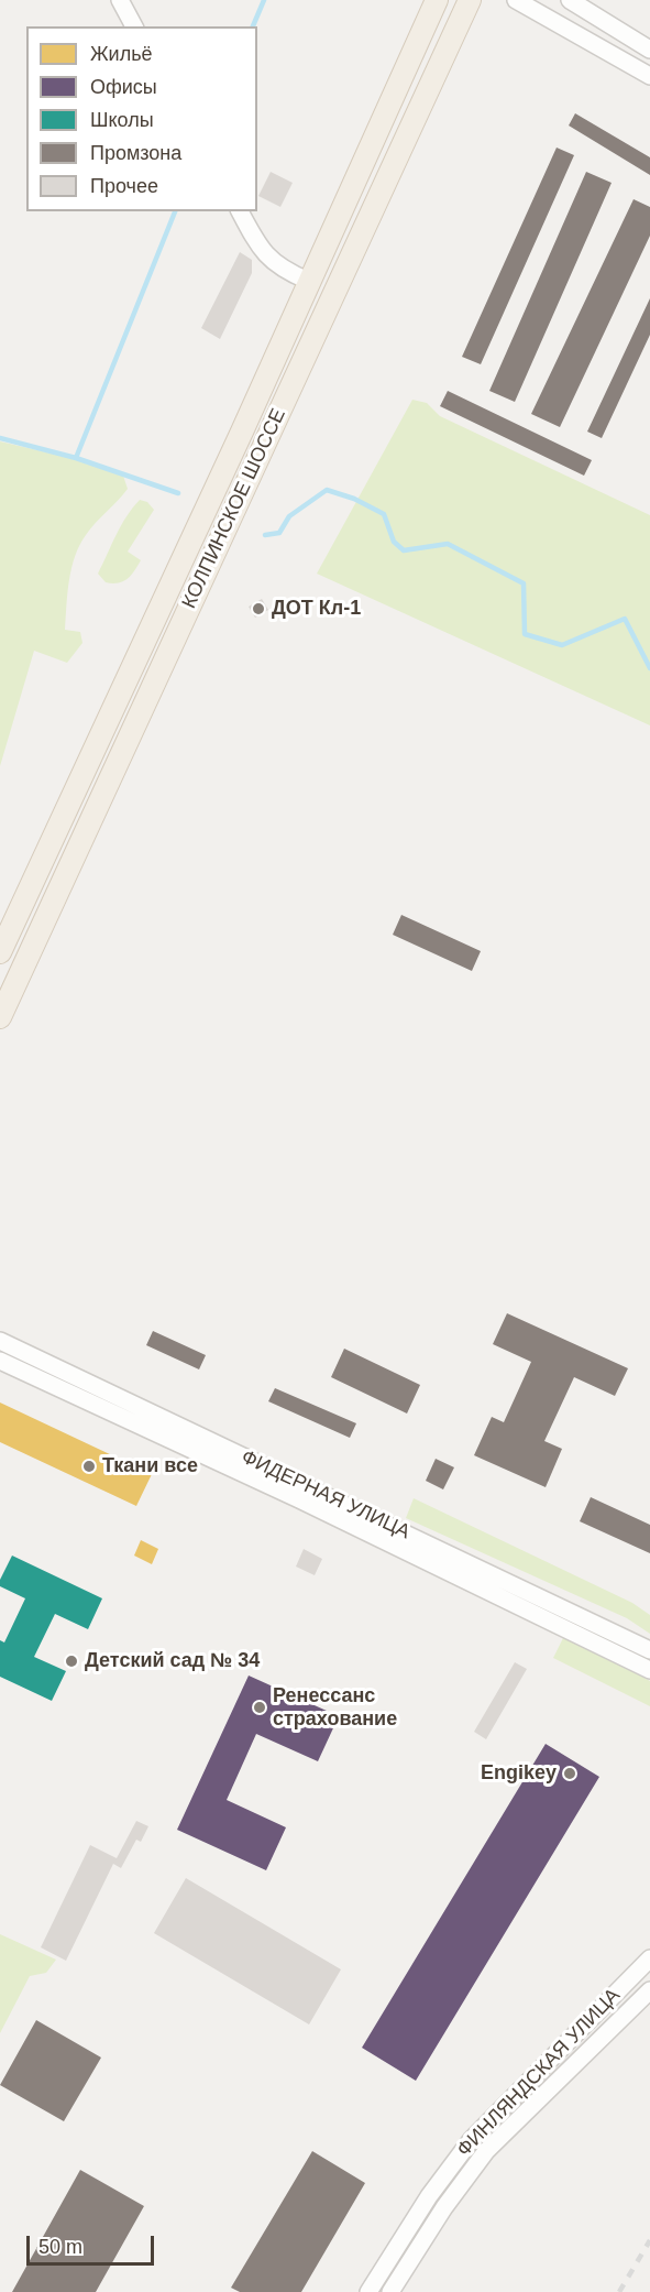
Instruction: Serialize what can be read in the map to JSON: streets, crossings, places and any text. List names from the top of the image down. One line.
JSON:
{"streets":{"main road":["КОЛПИНСКОЕ ШОССЕ"],"street":["ФИДЕРНАЯ УЛИЦА","ФИНЛЯНДСКАЯ УЛИЦА"]},"places":["ДОТ Кл-1","Ткани все","Детский сад № 34","Ренессанс страхование","Engikey"],"legend":["Жильё","Офисы","Школы","Промзона","Прочее"],"scale_bar":"50 m"}
